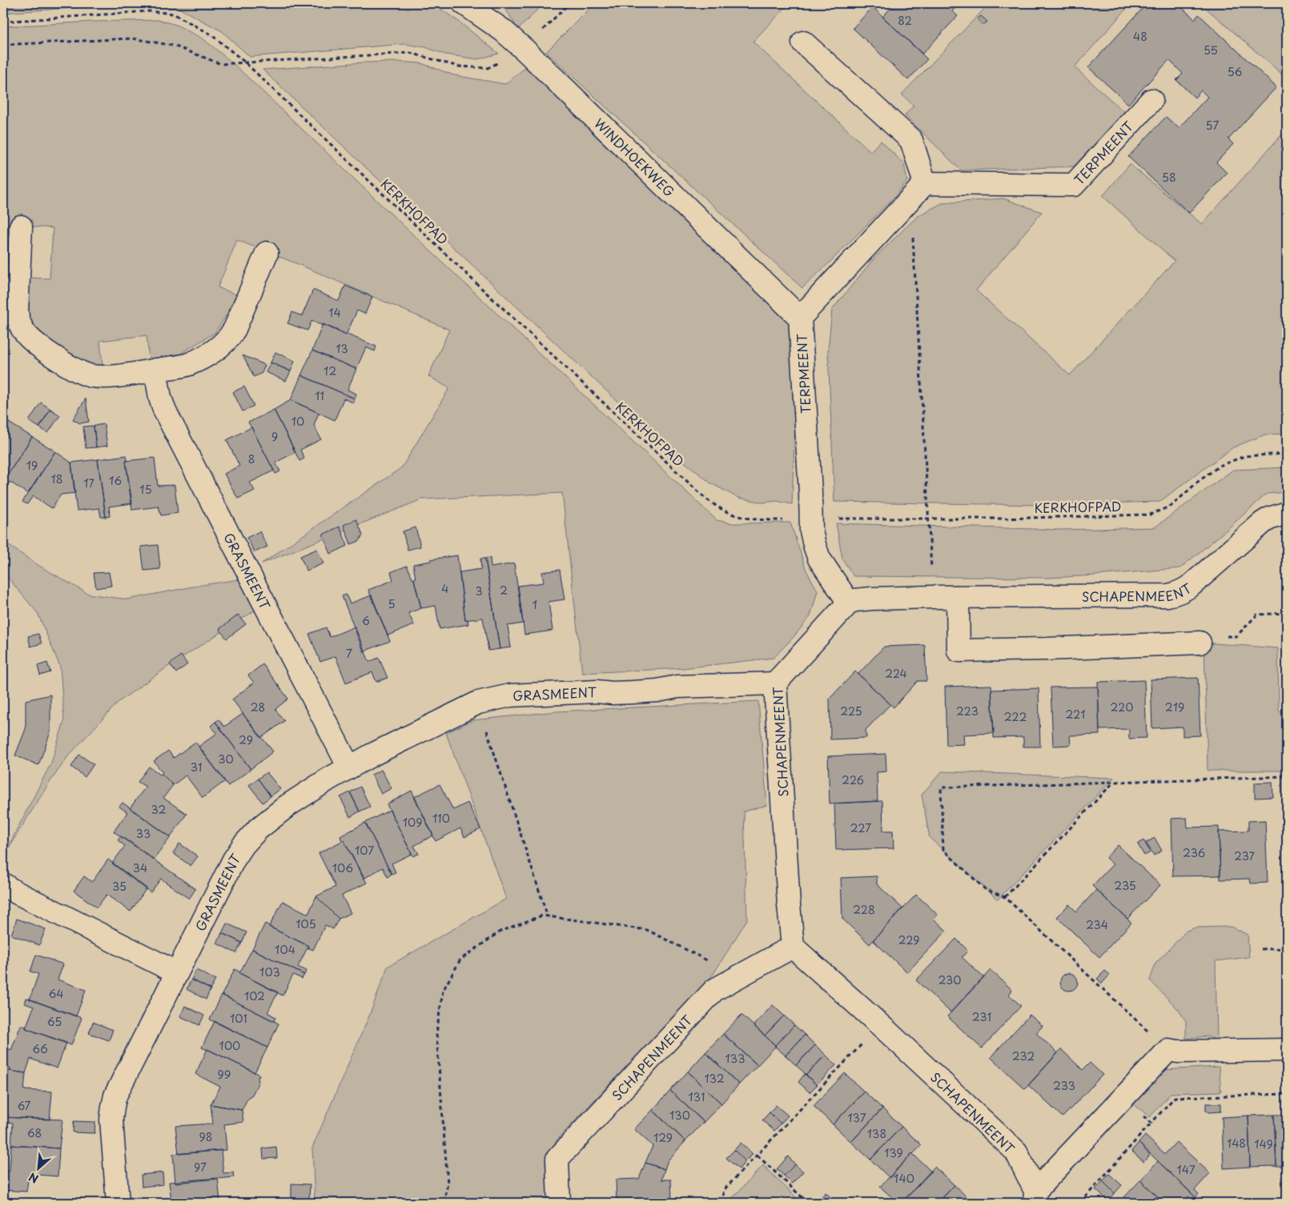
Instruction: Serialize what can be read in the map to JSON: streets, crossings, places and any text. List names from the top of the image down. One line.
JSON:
{"streets":{"street":["TERPMEENT","WINDHOEKWEG","GRASMEENT","SCHAPENMEENT"],"path":["KERKHOFPAD"]},"crossings":[["TERPMEENT","WINDHOEKWEG"],["TERPMEENT","SCHAPENMEENT"],["GRASMEENT","SCHAPENMEENT"]],"house_numbers":["82","48","55","56","57","58","14","13","12","11","10","9","8","19","18","16","17","15","4","2","3","5","1","6","7","224","28","220","219","225","223","221","222","29","30","31","226","32","110","109","227","33","107","236","237","34","106","235","35","228","105","234","229","104","103","230","64","102","231","101","65","100","66","232","133","99","132","233","131","67","130","137","68","138","98","129","148","149","139","97","147","140"],"north":"bottom left"}
